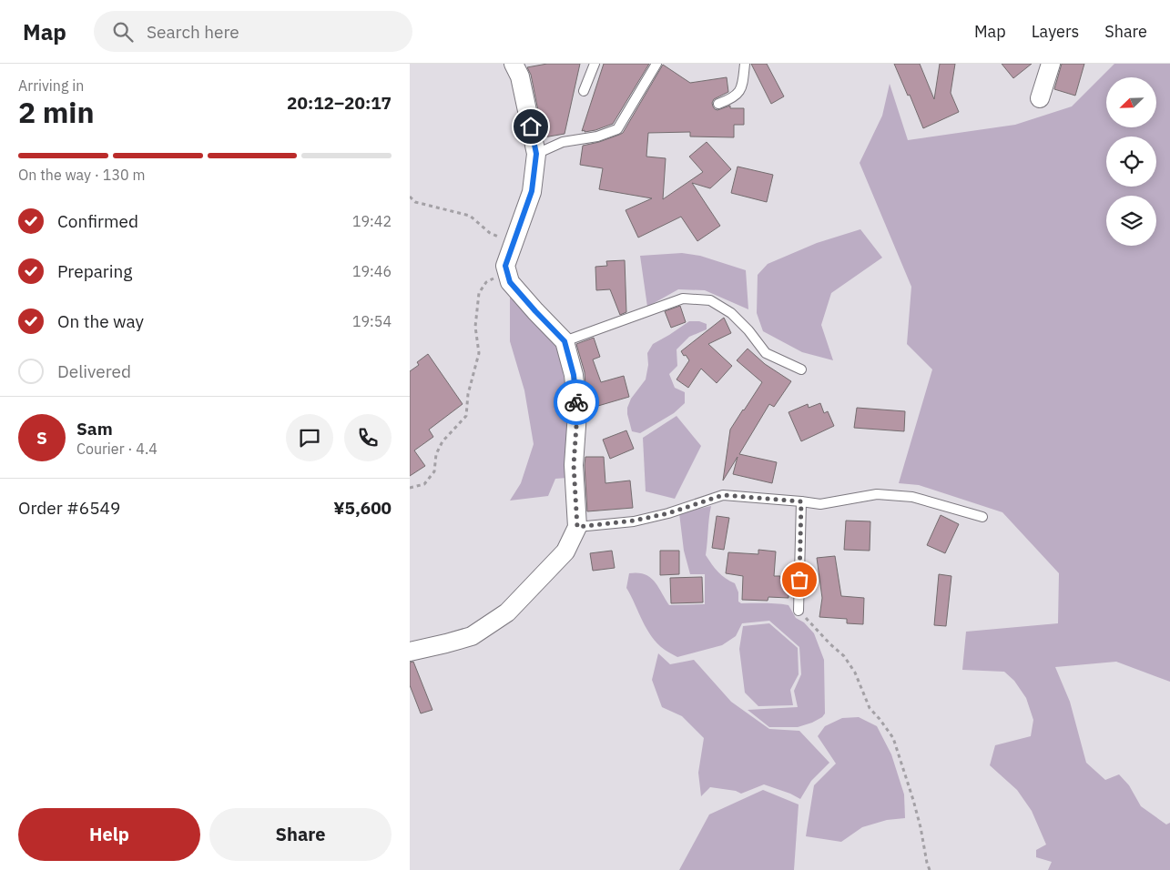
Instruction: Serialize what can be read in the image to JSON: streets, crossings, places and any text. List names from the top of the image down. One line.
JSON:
{"north":"bottom left","page":{"header":"Map","search":"Search here","nav":["Map","Layers","Share"],"heading":["2 min","Arriving in","20:12–20:17"],"panel":["Sam","Courier · 4.4","Order #6549","¥5,600"],"bar":"On the way · 130 m","list":[["Confirmed","19:42"],["Preparing","19:46"],["On the way","19:54"],"Delivered"],"round":"S","buttons":["Help","Share"]}}
